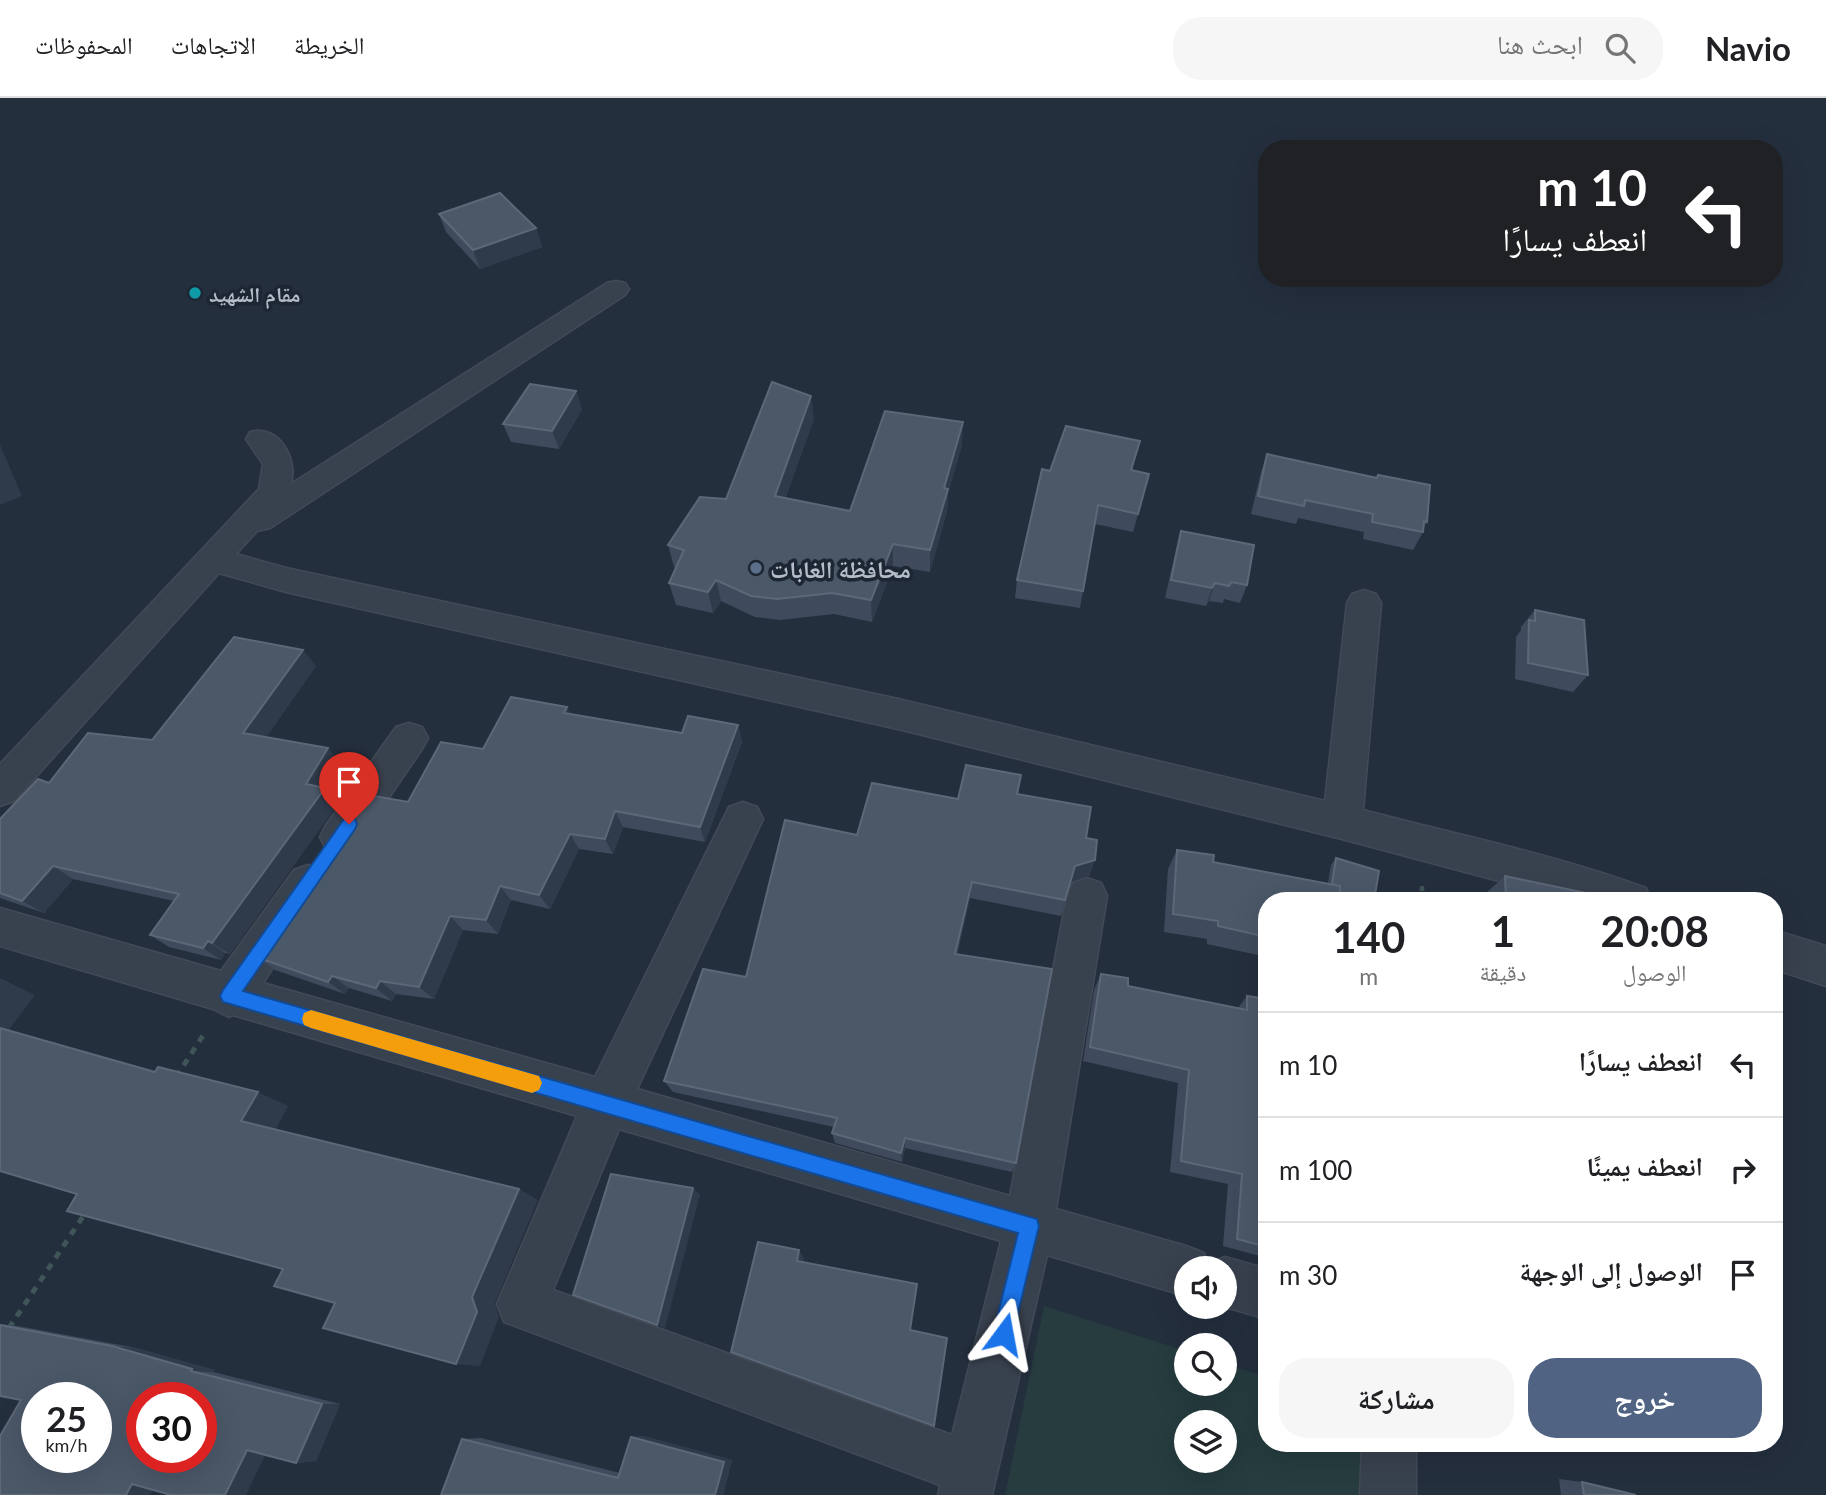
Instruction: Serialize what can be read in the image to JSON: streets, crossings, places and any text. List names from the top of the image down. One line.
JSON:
{"places":["مقام الشهيد","محافظة الغابات"],"page":{"header":"Navio","search":"ابحث هنا","nav":["الخريطة","الاتجاهات","المحفوظات"],"turn":["10 m","انعطف يسارًا"],"eta":["20:08","الوصول","1","دقيقة","140","m"],"list":[{"name":"انعطف يسارًا","value":"10 m"},{"name":"انعطف يمينًا","value":"100 m"},{"name":"الوصول إلى الوجهة","value":"30 m"}],"buttons":["خروج","مشاركة"],"speed":"25 km/h","limit":"30"}}
